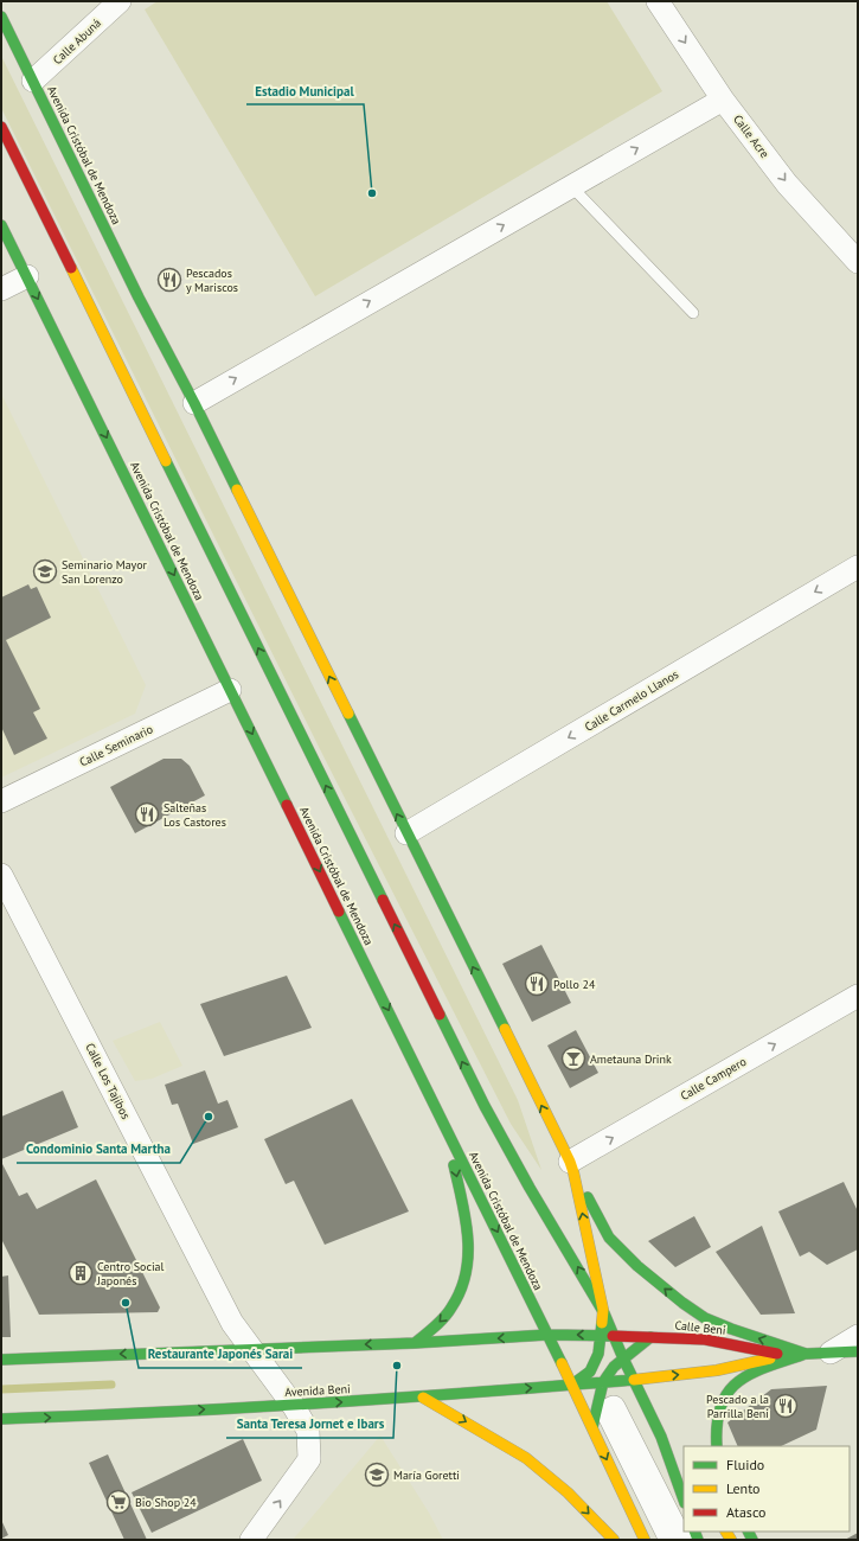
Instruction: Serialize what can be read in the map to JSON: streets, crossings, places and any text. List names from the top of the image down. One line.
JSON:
{"streets":{"main road":["Avenida Cristóbal de Mendoza","Calle Beni","Avenida Beni"],"street":["Calle Abuná","Calle Acre","Calle Carmelo Llanos","Calle Seminario","Calle Campero","Calle Los Tajibos"]},"crossings":[["Calle Abuná","Avenida Cristóbal de Mendoza"],["Avenida Cristóbal de Mendoza","Calle Carmelo Llanos"],["Avenida Cristóbal de Mendoza","Calle Seminario"],["Avenida Cristóbal de Mendoza","Calle Campero"],["Avenida Cristóbal de Mendoza","Calle Beni"],["Avenida Cristóbal de Mendoza","Avenida Beni"],["Calle Los Tajibos","Avenida Beni"],["Calle Beni","Avenida Beni"]],"one_way":["Calle Acre","Calle Carmelo Llanos","Calle Campero"],"places":{"other":["Estadio Municipal","Condominio Santa Martha","Restaurante Japonés Sarai","Santa Teresa Jornet e Ibars"],"restaurant":["Pescados y Mariscos","Salteñas Los Castores","Pollo 24","Pescado a la Parrilla Beni"],"school or university":["Seminario Mayor San Lorenzo","María Goretti"],"bar":["Ametauna Drink"],"building":["Centro Social Japonés"],"supermarket":["Bio Shop 24"]},"legend":["Fluido","Lento","Atasco"]}
